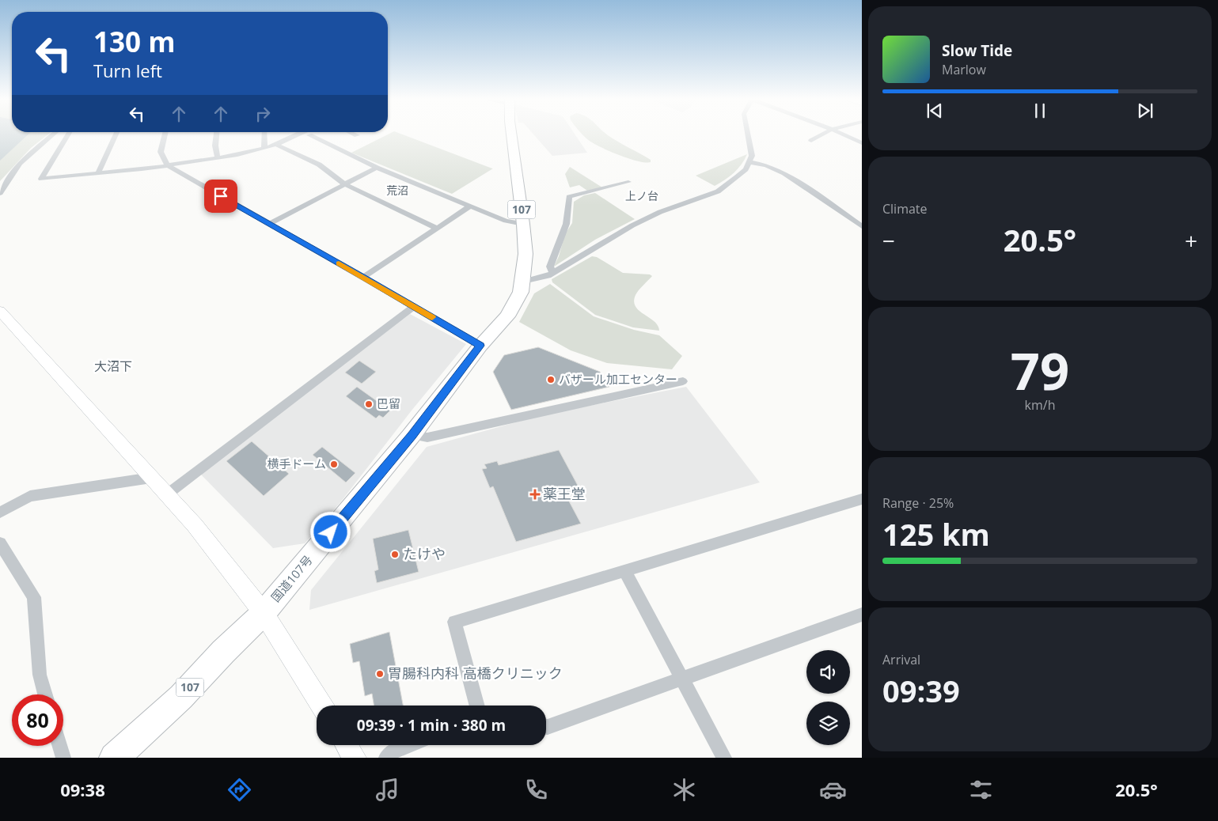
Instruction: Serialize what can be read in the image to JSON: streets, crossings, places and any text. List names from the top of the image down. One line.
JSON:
{"streets":{"highway":["107","国道107号"]},"districts":["荒沼","上ノ台","大沼下"],"places":{"other":["バザール加工センター","巴留","横手ドーム","たけや","胃腸科内科 高橋クリニック"],"health":["薬王堂"]},"page":{"turn":["130 m","Turn left"],"song":["Slow Tide","Marlow"],"tile":["Climate",["79","km/h"],["Range · 25%","125 km"],["Arrival","09:39"]],"heat":["−","20.5°","+"],"limit":"80","trip":"09:39 · 1 min · 380 m","tabs":["09:38","20.5°"]}}
